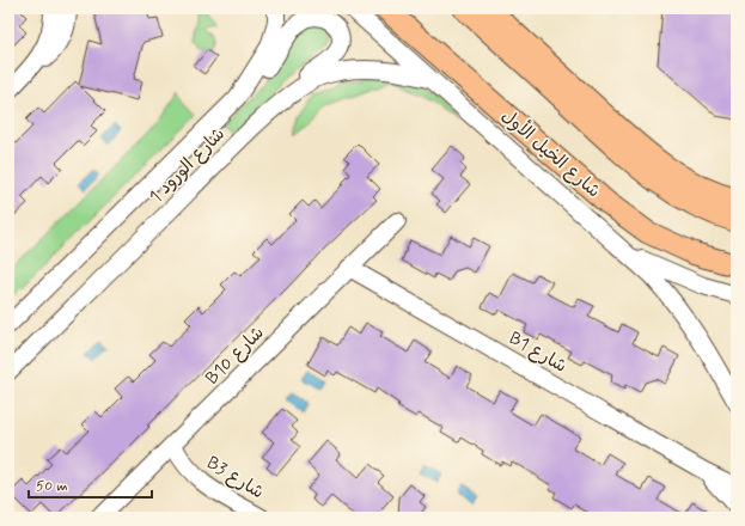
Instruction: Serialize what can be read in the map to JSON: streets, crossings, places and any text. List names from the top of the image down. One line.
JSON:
{"streets":{"main road":["شارع الخيل الأول"],"street":["شارع الورود 1","B1 شارع","B10 شارع","B3 شارع"]},"crossings":[["B1 شارع","B10 شارع"],["B10 شارع","B3 شارع"]],"scale_bar":"50 m"}
